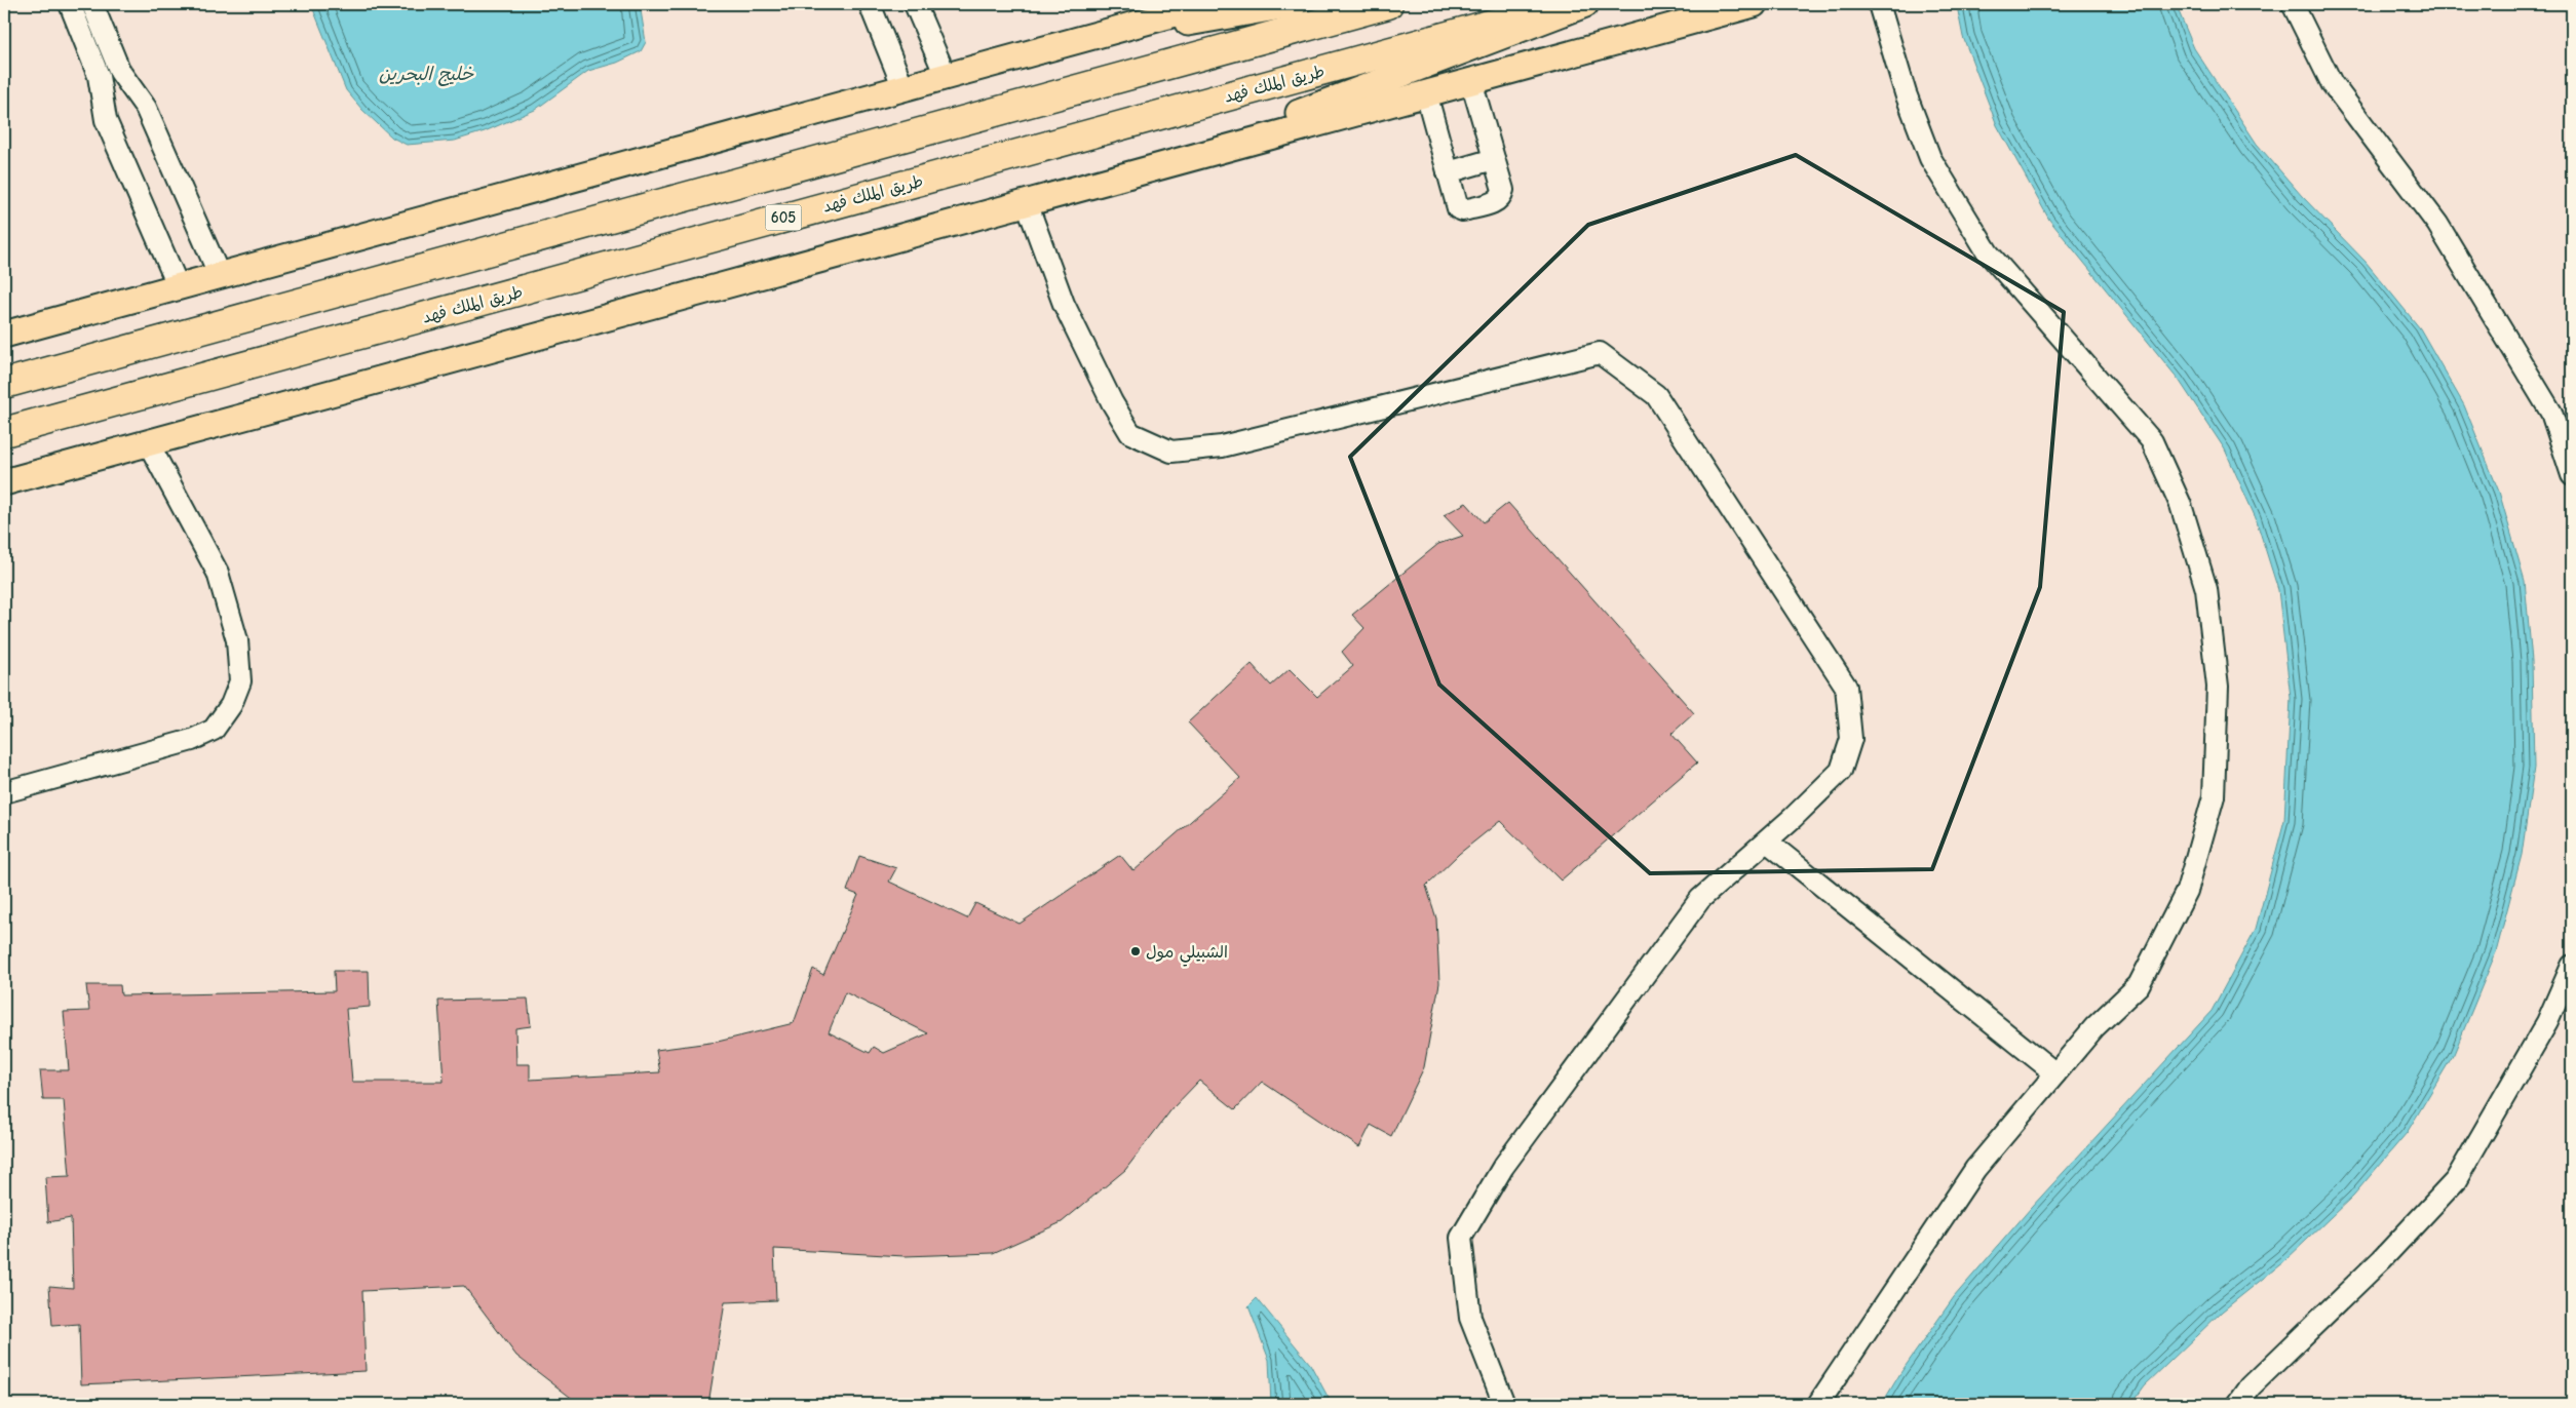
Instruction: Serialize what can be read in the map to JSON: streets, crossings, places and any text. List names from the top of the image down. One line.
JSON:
{"streets":{"highway":["طريق الملك فهد","605"]},"water":["خليج البحرين"],"places":["الشبيلي مول"]}
